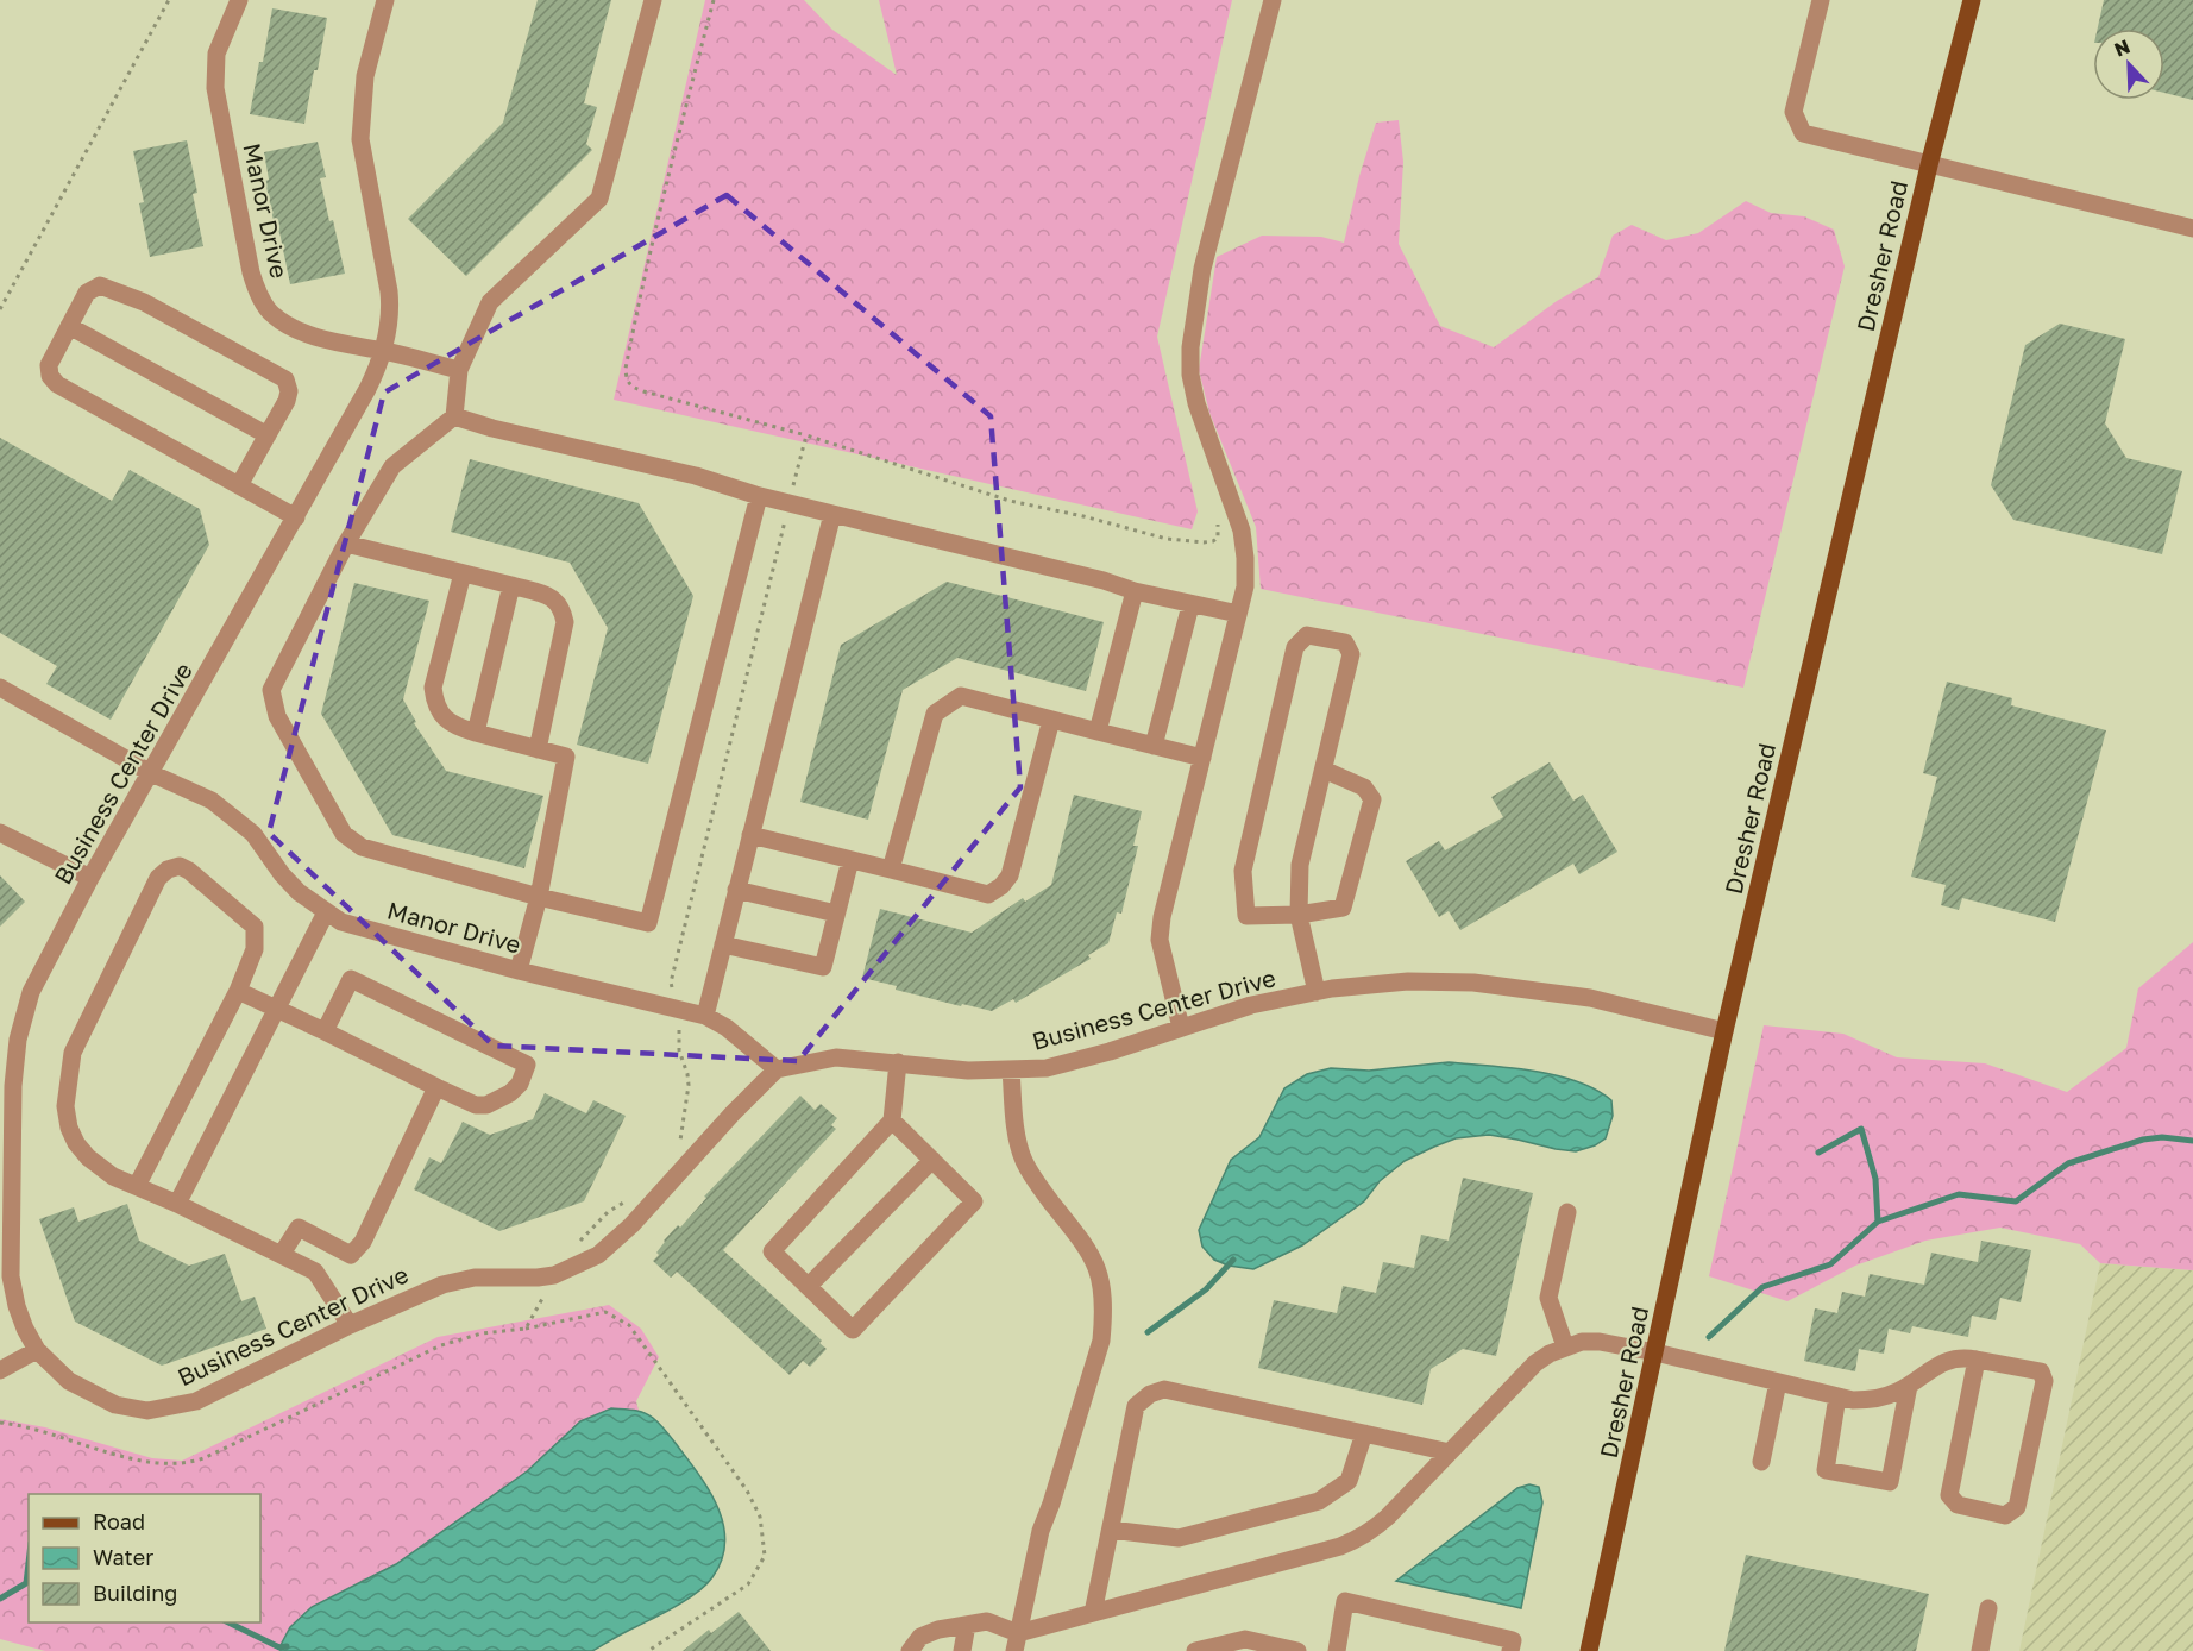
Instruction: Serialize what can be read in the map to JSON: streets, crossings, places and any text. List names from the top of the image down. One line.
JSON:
{"streets":{"main road":["Dresher Road"],"street":["Manor Drive","Business Center Drive"]},"crossings":[["Manor Drive","Business Center Drive"],["Dresher Road","Business Center Drive"]],"legend":["Road","Water","Building"],"north":"top left"}
